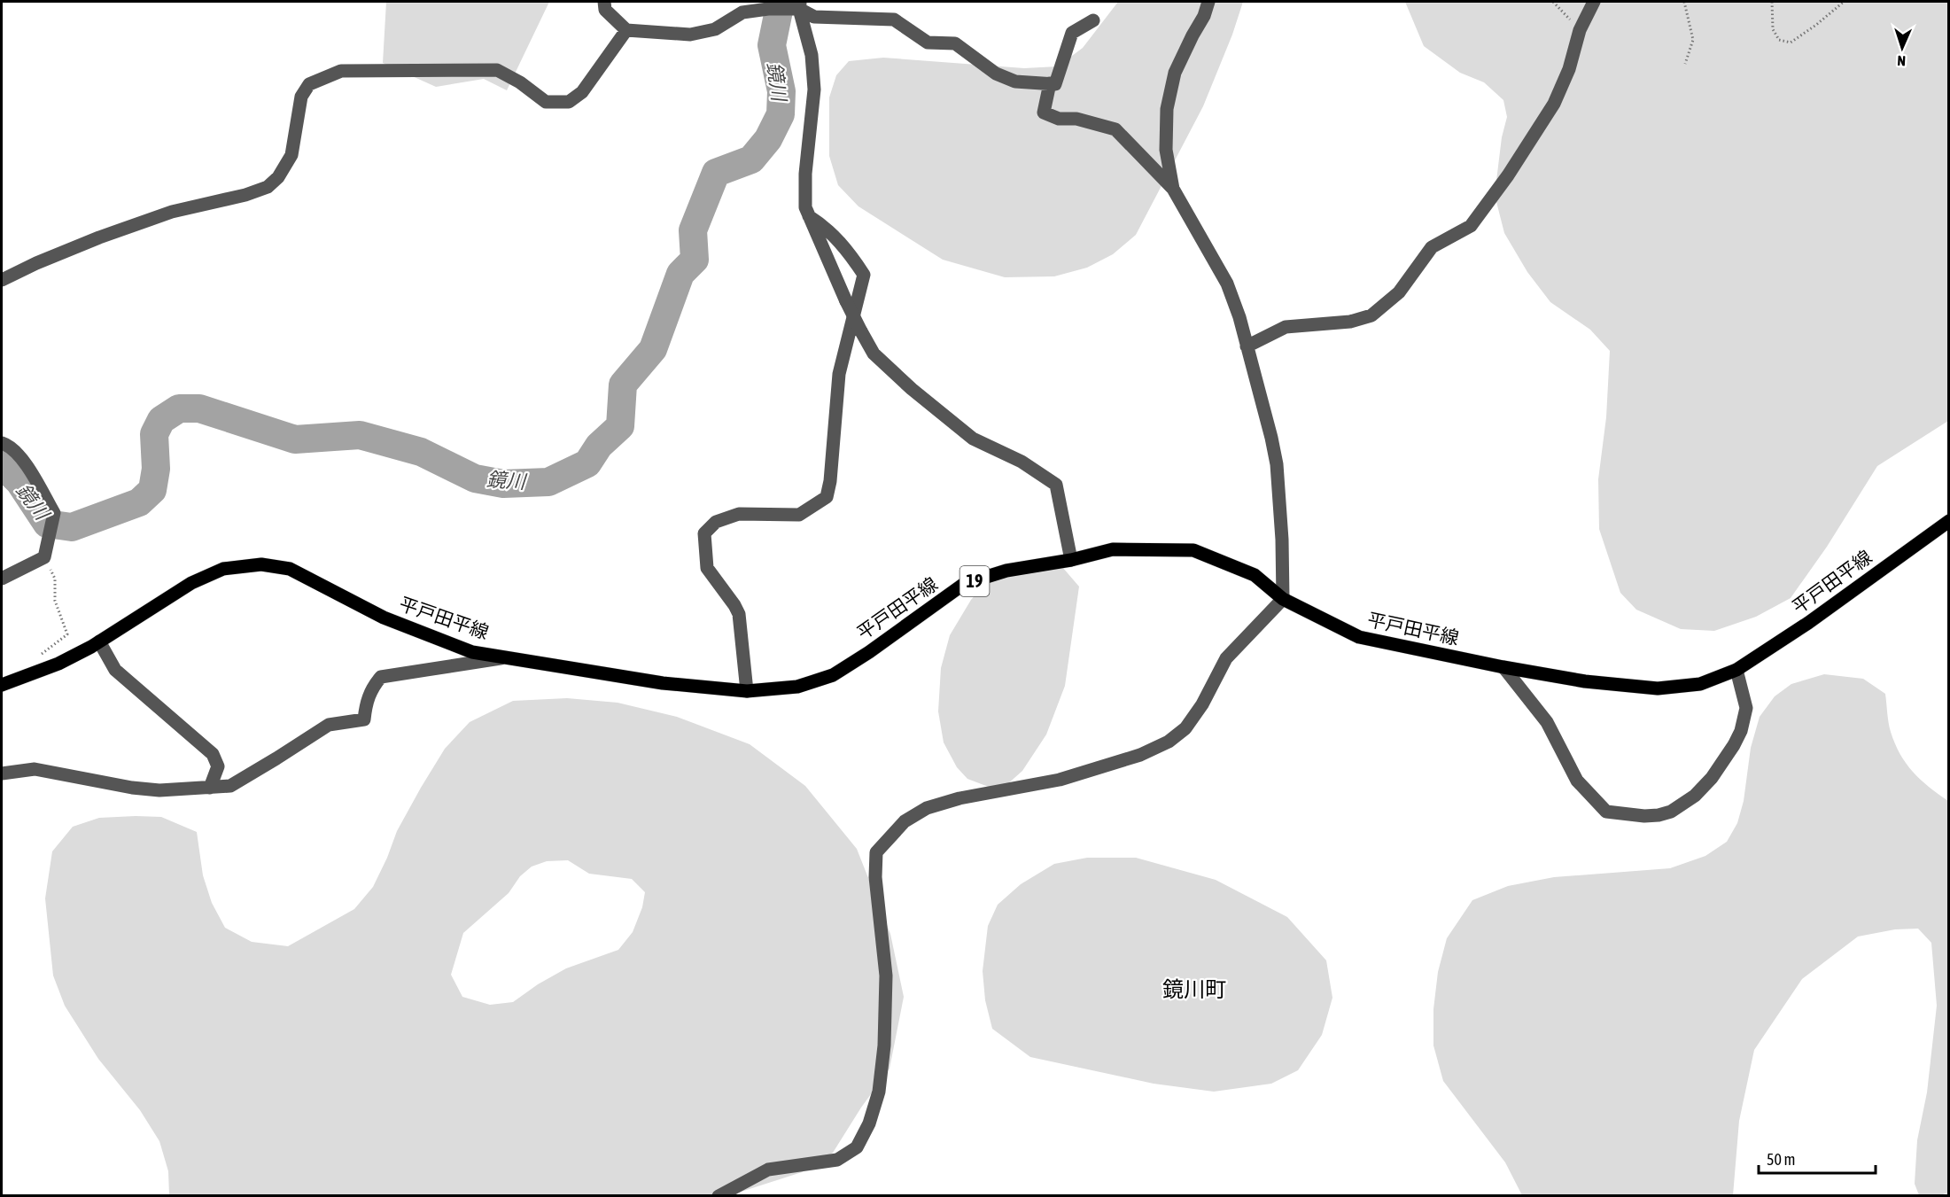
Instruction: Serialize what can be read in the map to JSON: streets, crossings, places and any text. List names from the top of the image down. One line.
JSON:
{"streets":{"main road":["19","平戸田平線"]},"districts":["鏡川町"],"water":["鏡川"],"scale_bar":"50 m","north":"bottom"}
